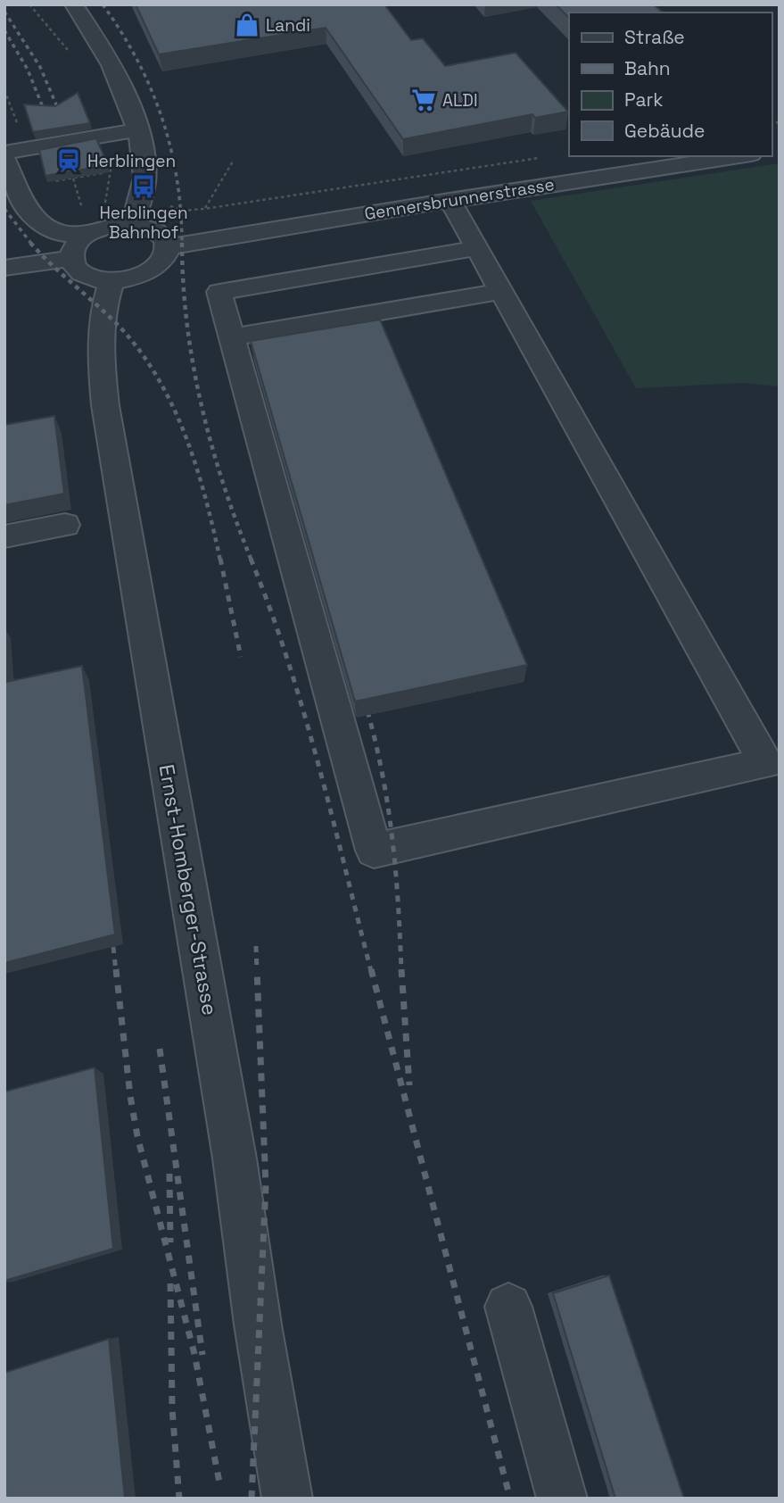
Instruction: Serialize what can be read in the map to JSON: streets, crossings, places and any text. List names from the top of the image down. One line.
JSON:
{"streets":{"street":["Gennersbrunnerstrasse","Ernst-Homberger-Strasse"]},"crossings":[["Gennersbrunnerstrasse","Ernst-Homberger-Strasse"]],"places":{"shop":["Landi"],"supermarket":["ALDI"],"station":["Herblingen"],"bus stop":["Herblingen Bahnhof"]},"legend":["Straße","Bahn","Park","Gebäude"]}
